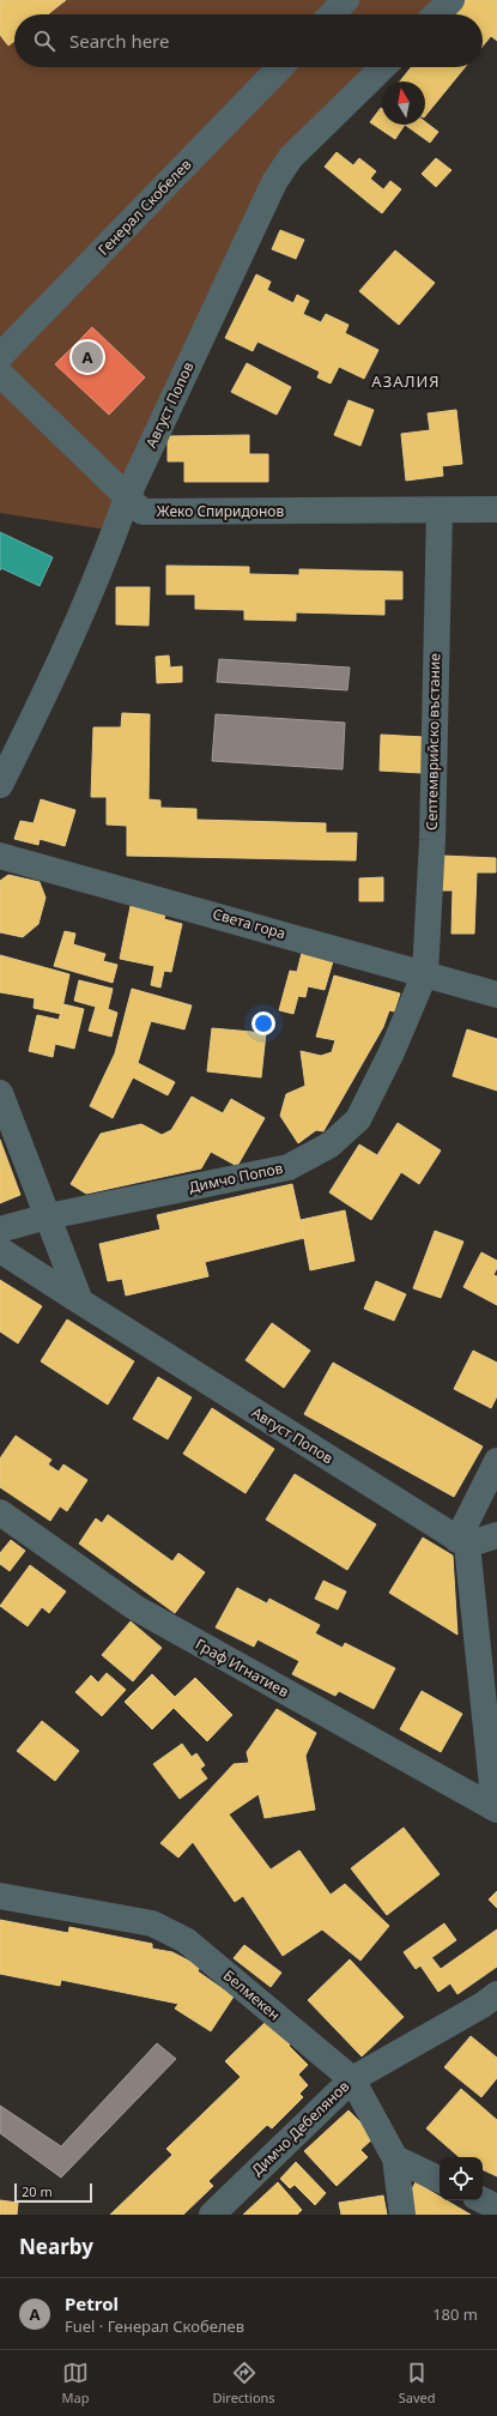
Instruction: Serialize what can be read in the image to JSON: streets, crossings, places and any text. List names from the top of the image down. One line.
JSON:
{"streets":{"street":["Генерал Скобелев","Август Попов","Жеко Спиридонов","Септемврийско въстание","Света гора","Димчо Попов","Граф Игнатиев","Белмекен","Димчо Дебелянов"]},"crossings":[["Август Попов","Жеко Спиридонов"],["Жеко Спиридонов","Септемврийско въстание"],["Септемврийско въстание","Света гора"],["Септемврийско въстание","Димчо Попов"],["Света гора","Димчо Попов"],["Белмекен","Димчо Дебелянов"]],"districts":["АЗАЛИЯ"],"scale_bar":"20 m","north":"top","page":{"search":"Search here","pins":"A","scale":"20 m","heading":"Nearby","list":[{"mark":"A","name":"Petrol","note":"Fuel · Генерал Скобелев","value":"180 m"}],"nav":["Map","Directions","Saved"]}}
